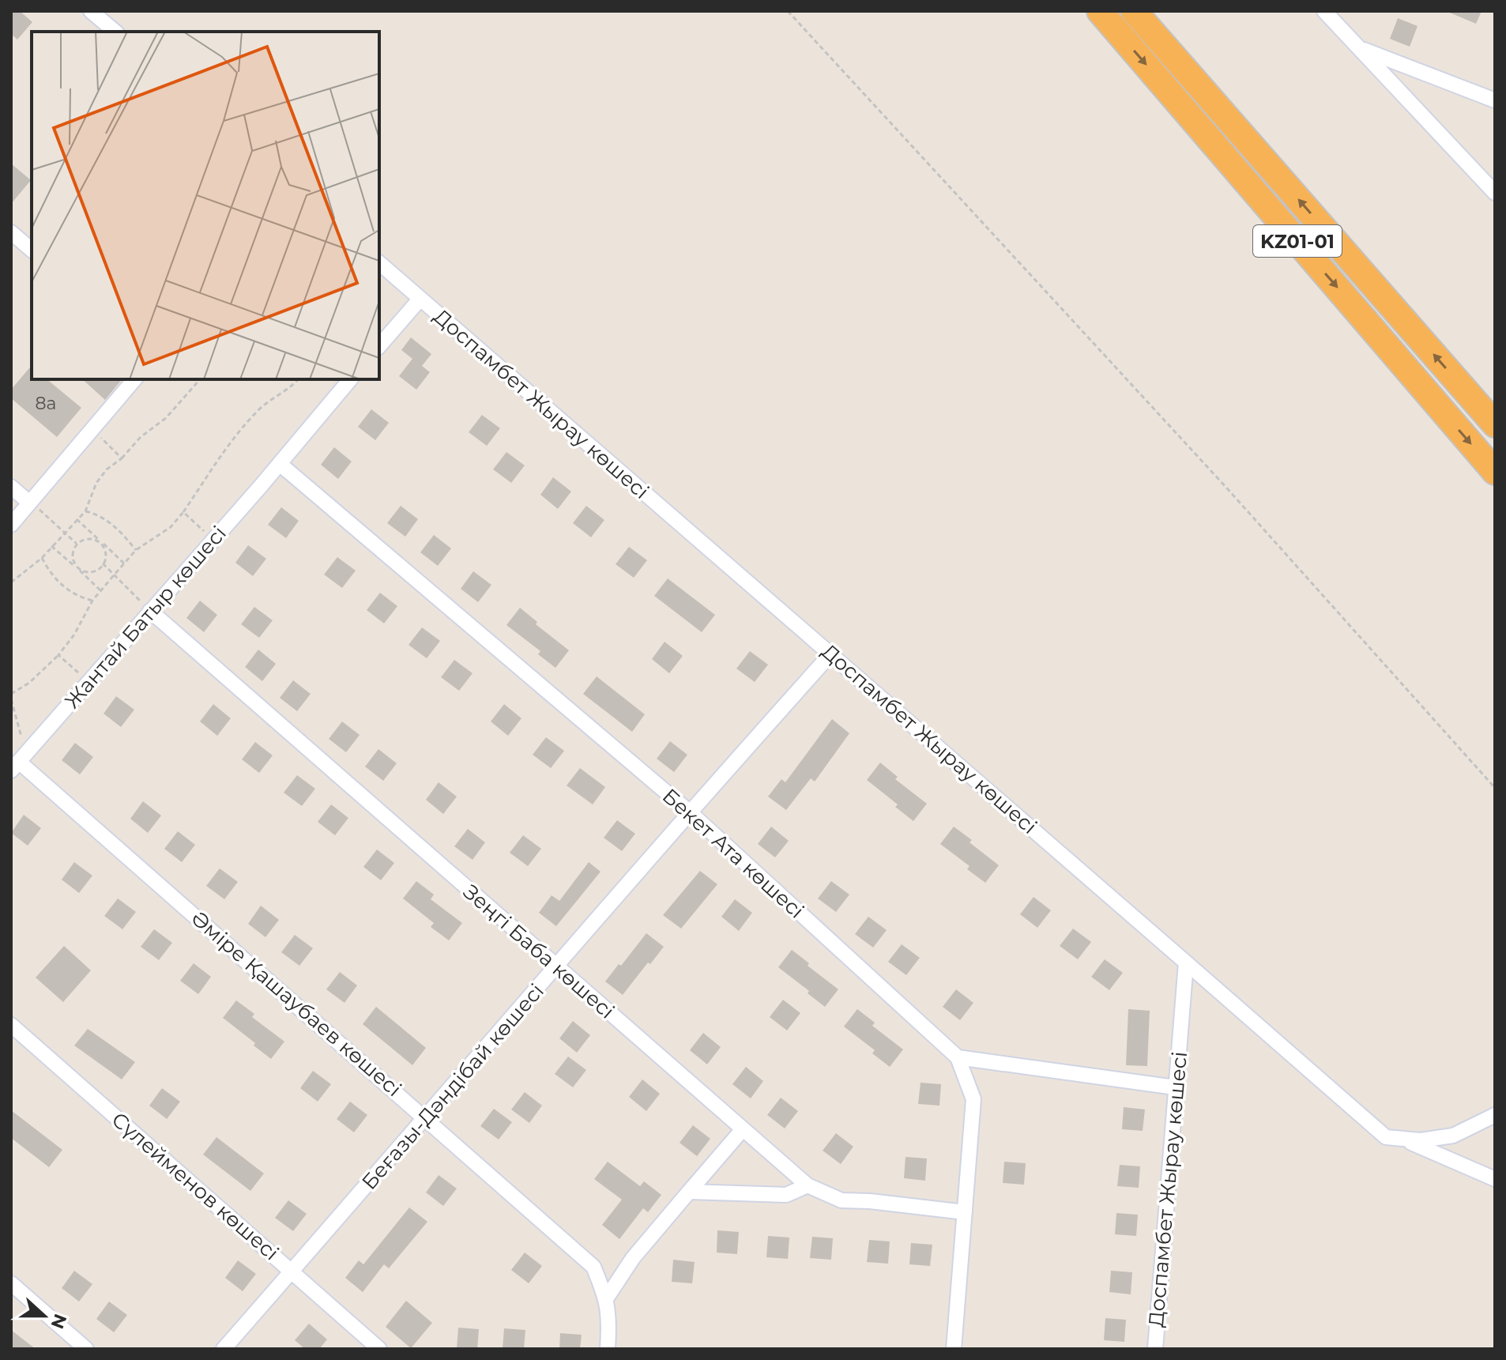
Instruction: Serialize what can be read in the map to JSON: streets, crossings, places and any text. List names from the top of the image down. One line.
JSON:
{"streets":{"highway":["KZ01-01"],"street":["Доспамбет Жырау көшесі","Жантай Батыр көшесі","Бекет Ата көшесі","Зеңгі Баба көшесі","Әміре Қашаубаев көшесі","Беғазы-Дәндібай көшесі","Сүлейменов көшесі"]},"crossings":[["Доспамбет Жырау көшесі","Беғазы-Дәндібай көшесі"],["Жантай Батыр көшесі","Бекет Ата көшесі"],["Жантай Батыр көшесі","Зеңгі Баба көшесі"],["Жантай Батыр көшесі","Әміре Қашаубаев көшесі"],["Бекет Ата көшесі","Зеңгі Баба көшесі"],["Бекет Ата көшесі","Беғазы-Дәндібай көшесі"],["Зеңгі Баба көшесі","Беғазы-Дәндібай көшесі"],["Әміре Қашаубаев көшесі","Беғазы-Дәндібай көшесі"],["Беғазы-Дәндібай көшесі","Сүлейменов көшесі"]],"house_numbers":["8а"],"north":"right"}
